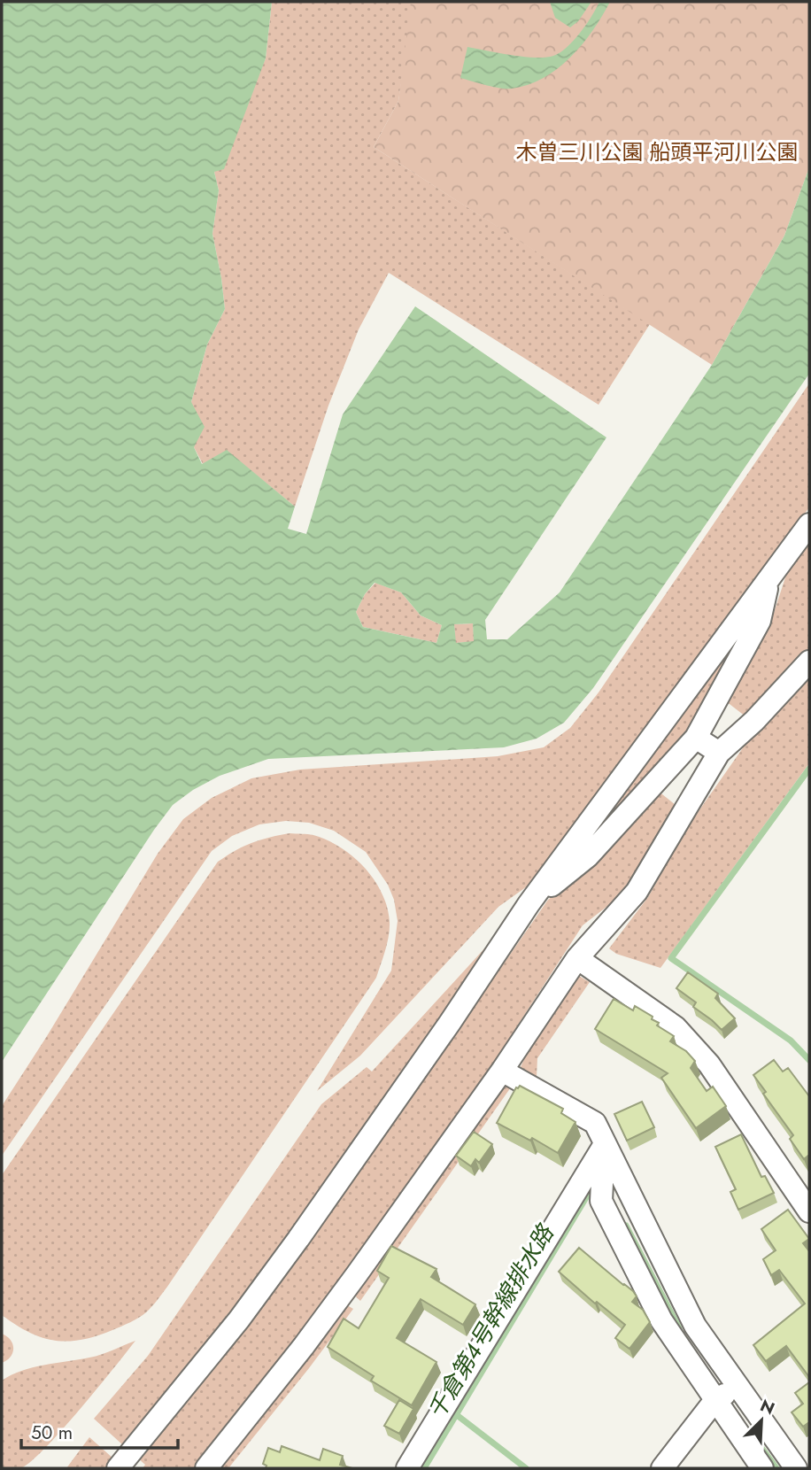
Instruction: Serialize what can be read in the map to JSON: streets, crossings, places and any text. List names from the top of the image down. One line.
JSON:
{"water":["千倉第4号幹線排水路"],"parks":["木曽三川公園 船頭平河川公園"],"scale_bar":"50 m","north":"top right"}
